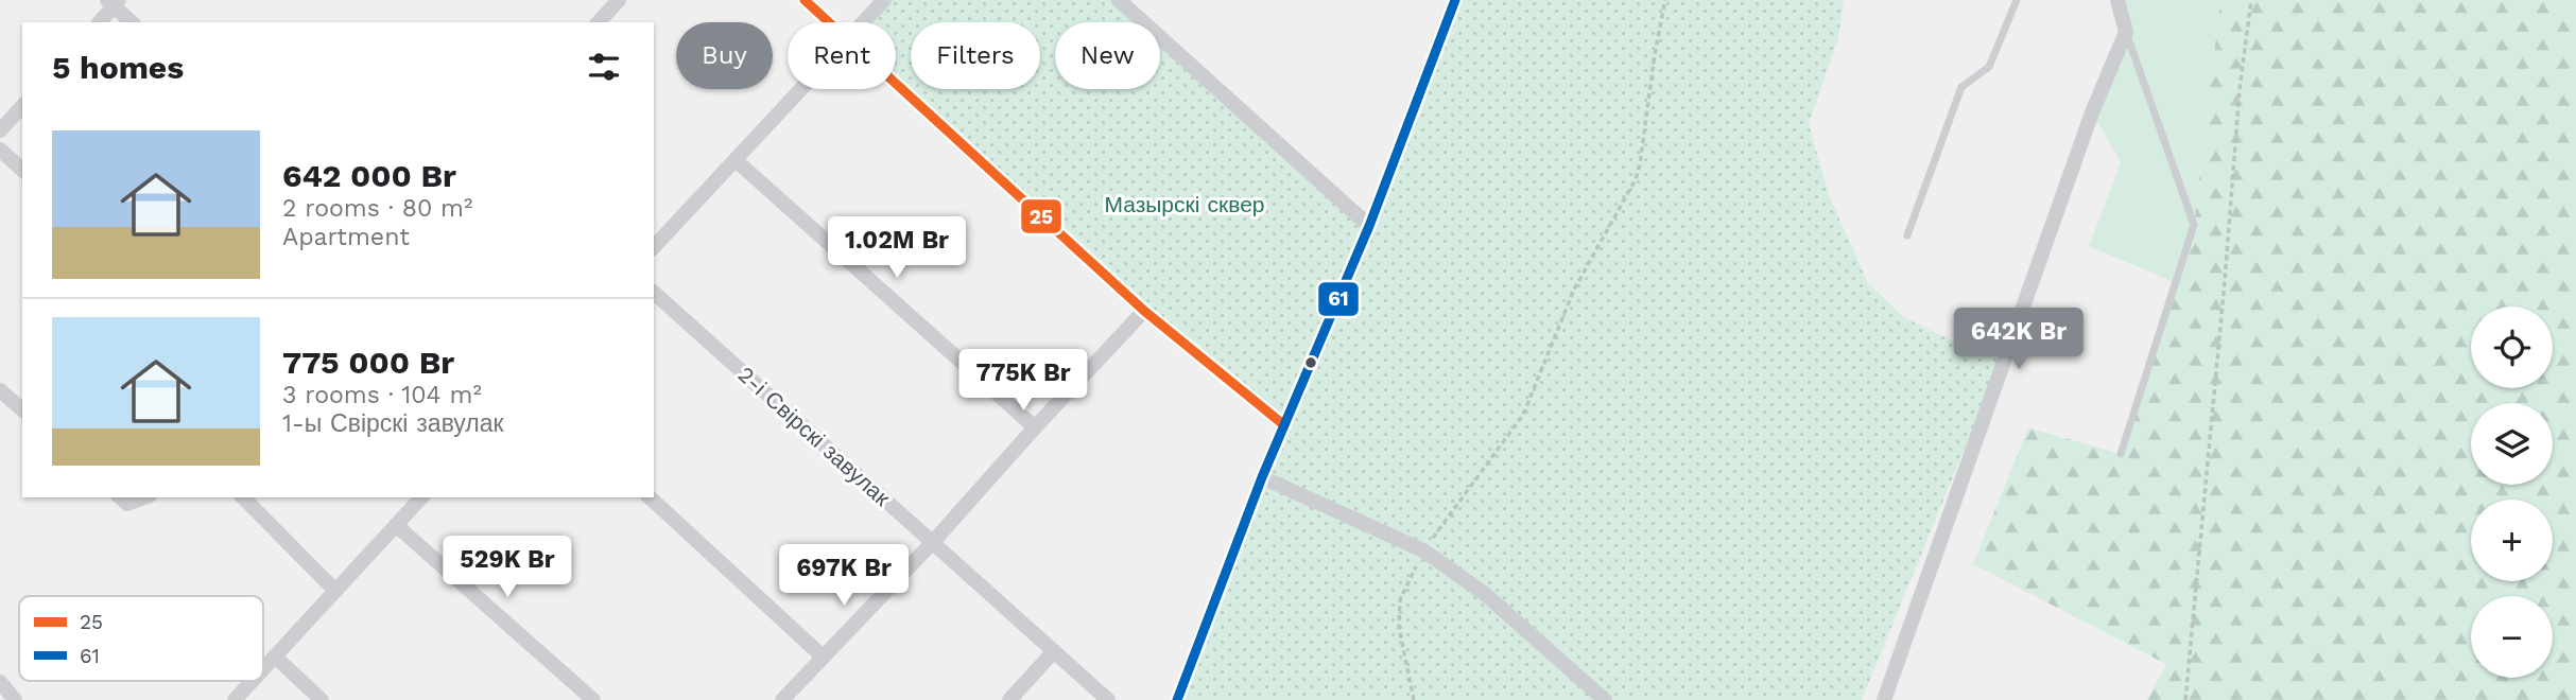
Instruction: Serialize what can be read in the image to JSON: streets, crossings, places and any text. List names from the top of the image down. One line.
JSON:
{"streets":{"street":["2-і Свірскі завулак"]},"parks":["Мазырскі сквер"],"lines":["transit line 25","transit line 61"],"legend":["25","61"],"page":{"chip":["Buy","Rent","Filters","New"],"heading":"5 homes","list":[{"name":"642 000 Br","note":"2 rooms · 80 m² · Apartment"},{"name":"775 000 Br","note":"3 rooms · 104 m² · 1-ы Свірскі завулак"}],"price":["1.02M Br","642K Br","775K Br","529K Br","697K Br"],"map_buttons":["+","−"]}}
